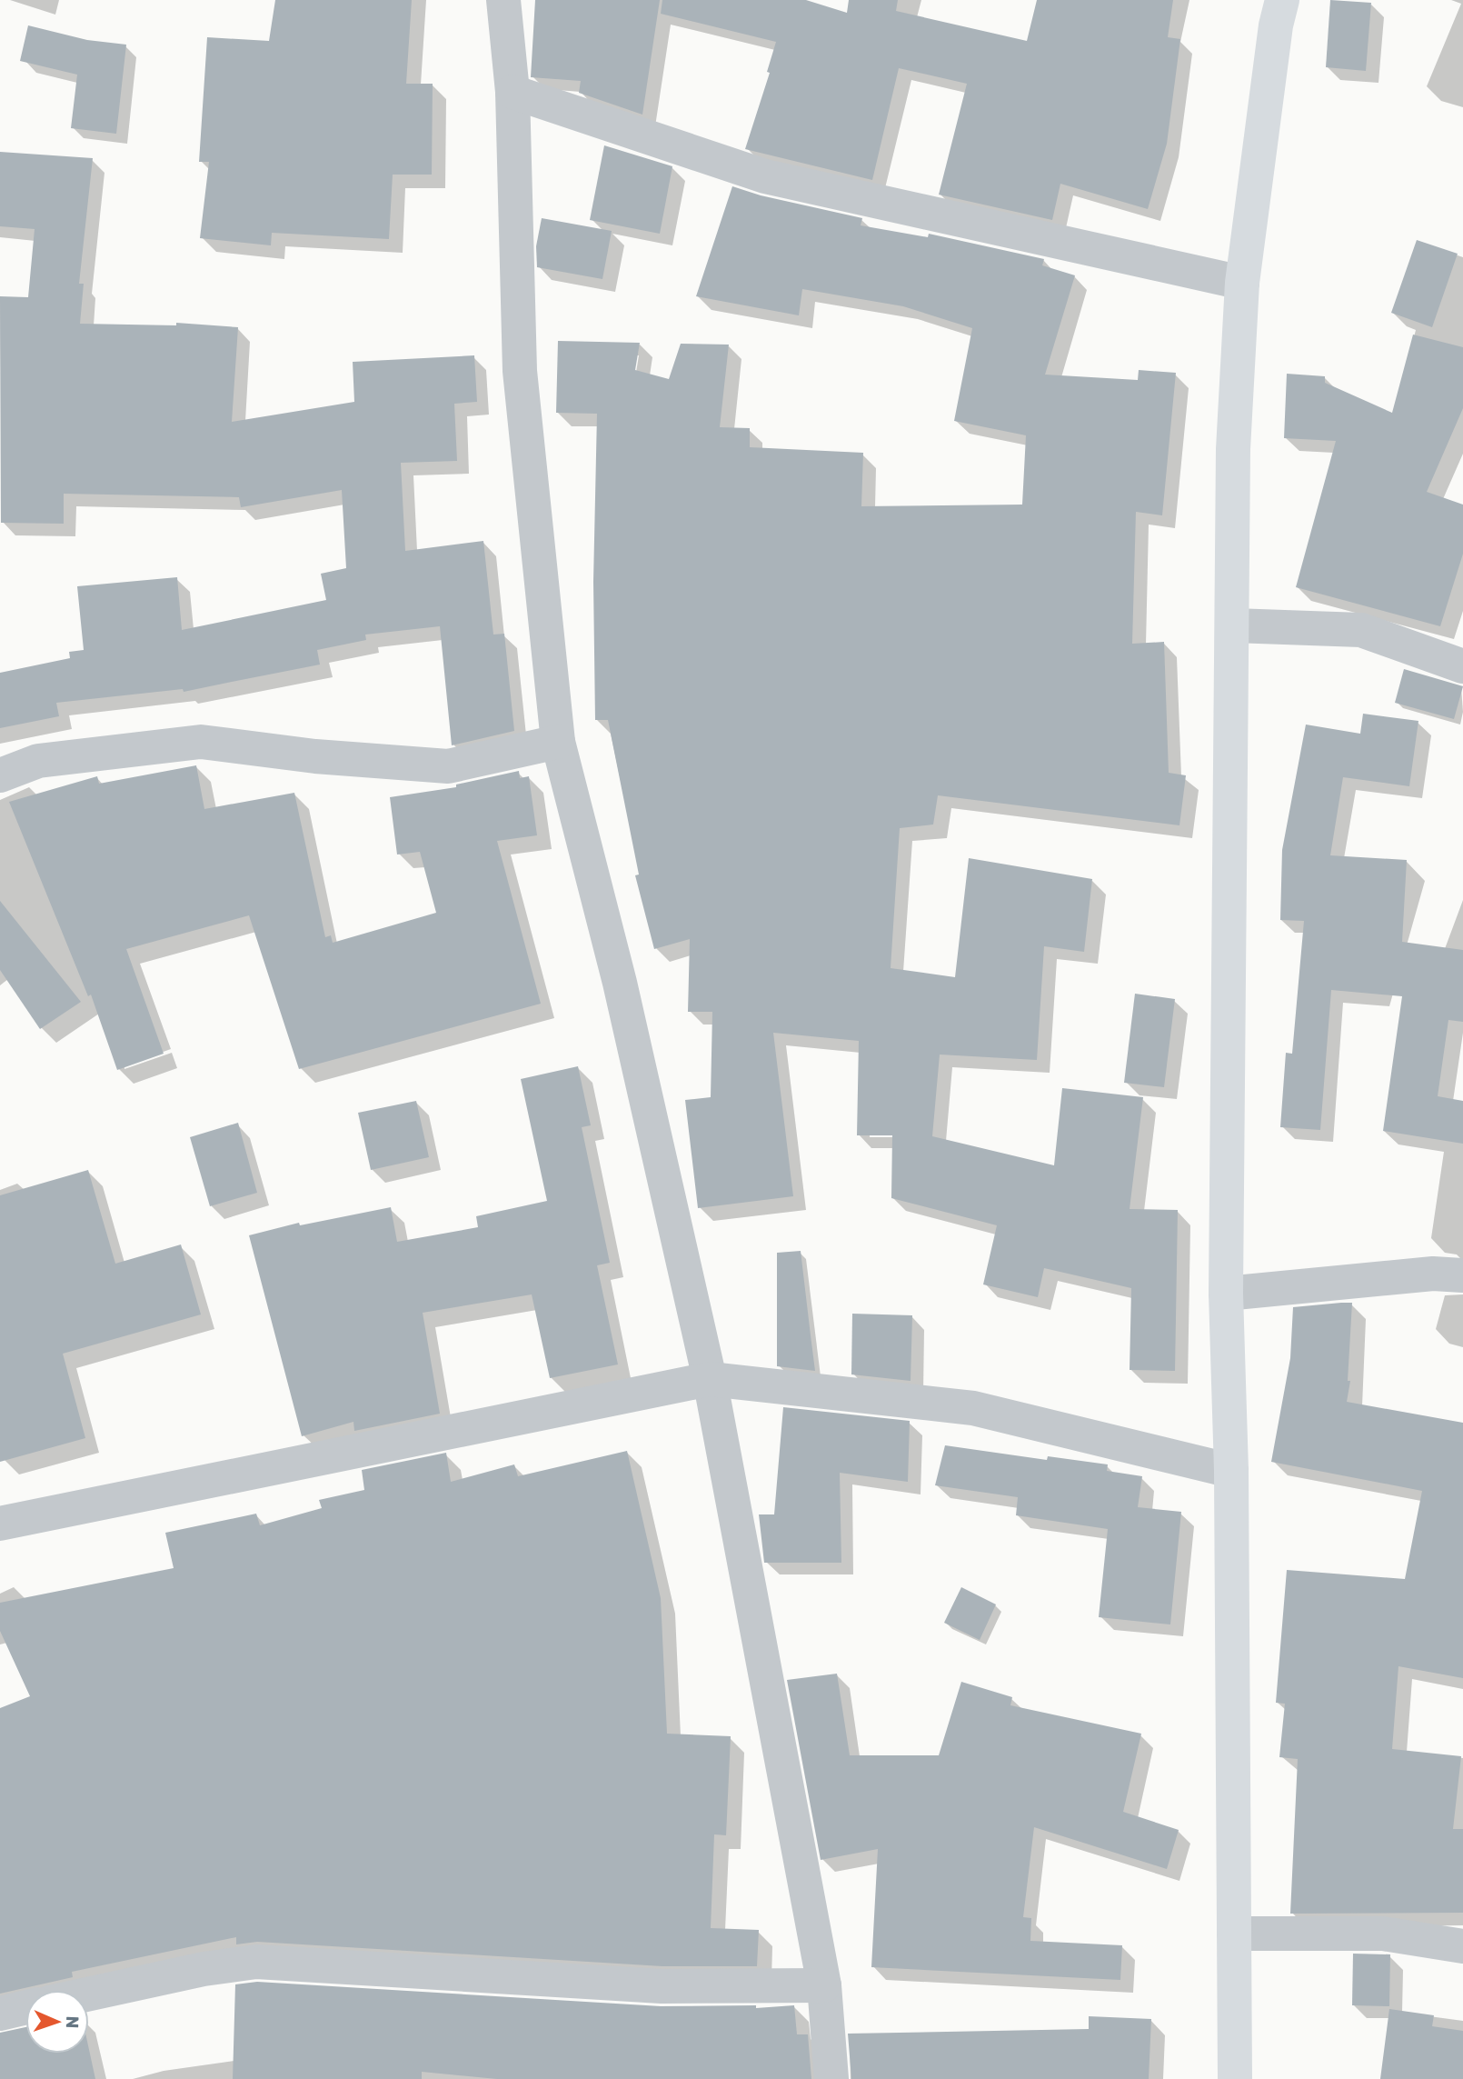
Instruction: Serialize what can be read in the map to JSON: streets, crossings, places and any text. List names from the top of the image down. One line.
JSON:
{"north":"right"}
